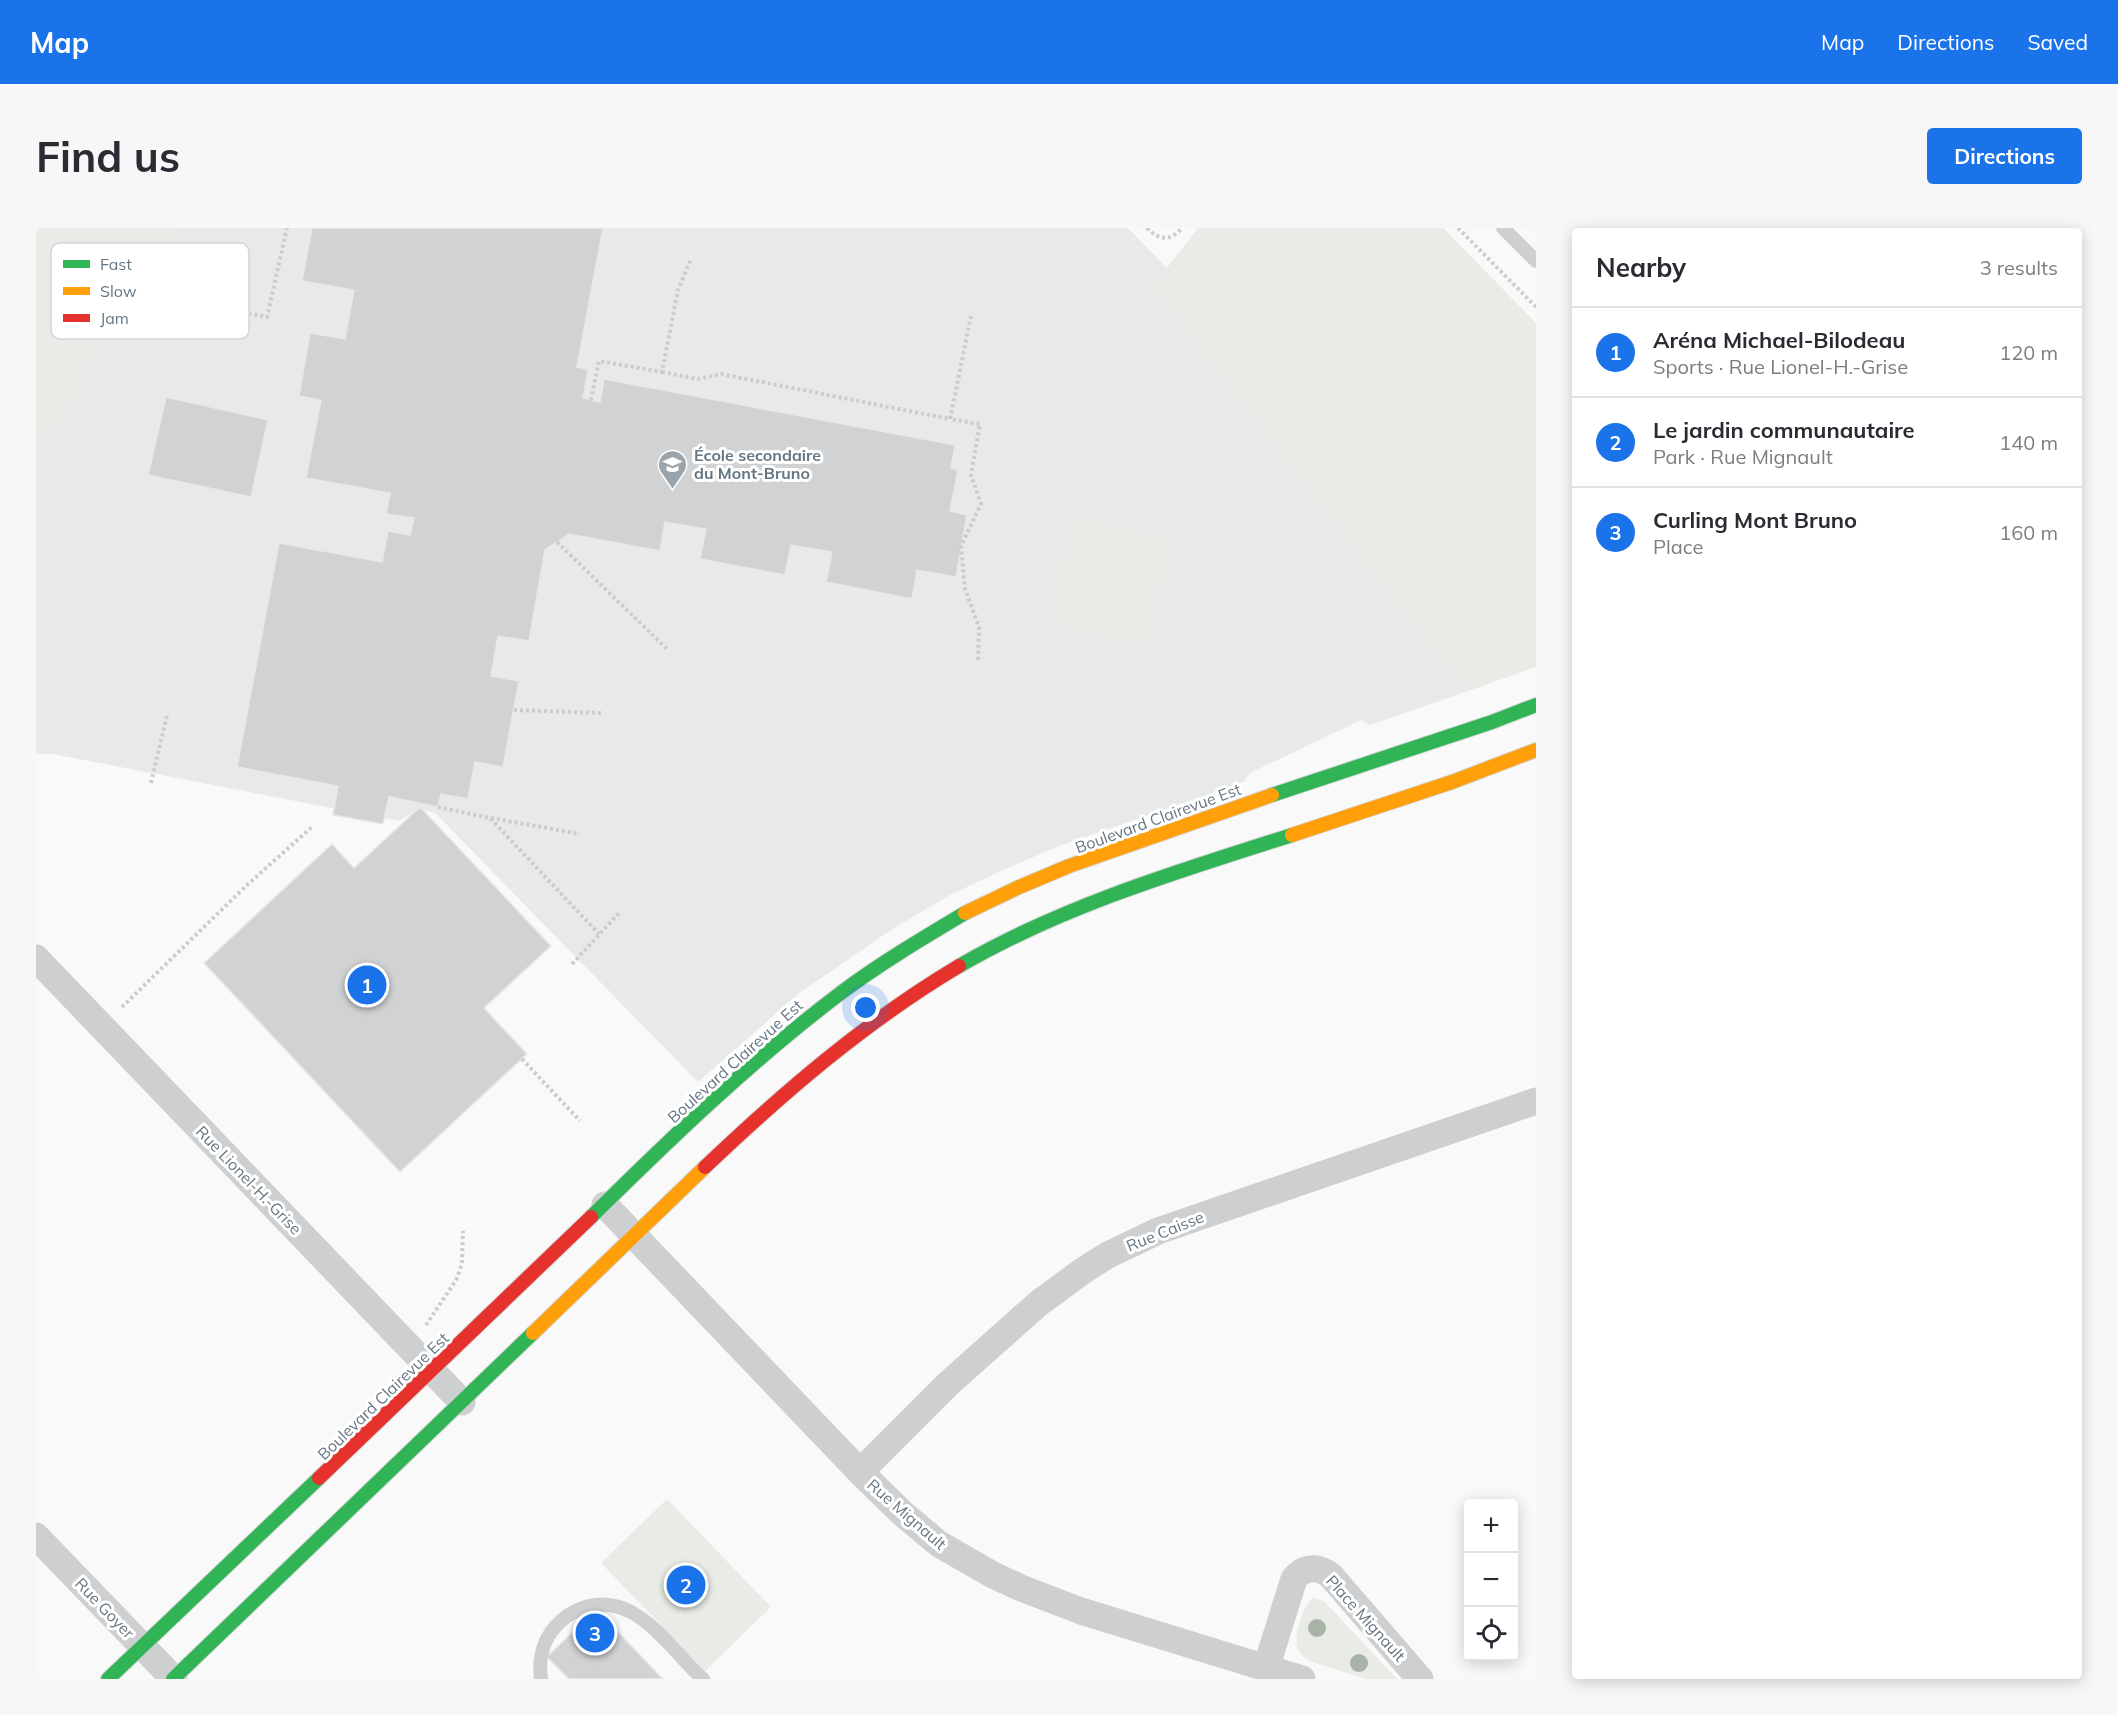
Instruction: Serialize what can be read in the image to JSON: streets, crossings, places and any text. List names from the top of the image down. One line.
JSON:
{"streets":{"street":["Boulevard Clairevue Est","Rue Lionel-H.-Grise","Rue Caisse","Rue Mignault","Rue Goyer","Place Mignault"]},"crossings":[["Boulevard Clairevue Est","Rue Lionel-H.-Grise"],["Boulevard Clairevue Est","Rue Mignault"],["Boulevard Clairevue Est","Rue Goyer"],["Rue Caisse","Rue Mignault"],["Rue Mignault","Place Mignault"]],"places":{"school or university":["École secondaire du Mont-Bruno"]},"legend":["Fast","Slow","Jam"],"page":{"header":"Map","nav":["Map","Directions","Saved"],"buttons":"Directions","title":"Find us","heading":["Nearby","3 results"],"list":[{"mark":"1","name":"Aréna Michael-Bilodeau","note":"Sports · Rue Lionel-H.-Grise","value":"120 m"},{"mark":"2","name":"Le jardin communautaire","note":"Park · Rue Mignault","value":"140 m"},{"mark":"3","name":"Curling Mont Bruno","note":"Place","value":"160 m"}],"pins":["1","2","3"],"map_buttons":["+","−"]}}
